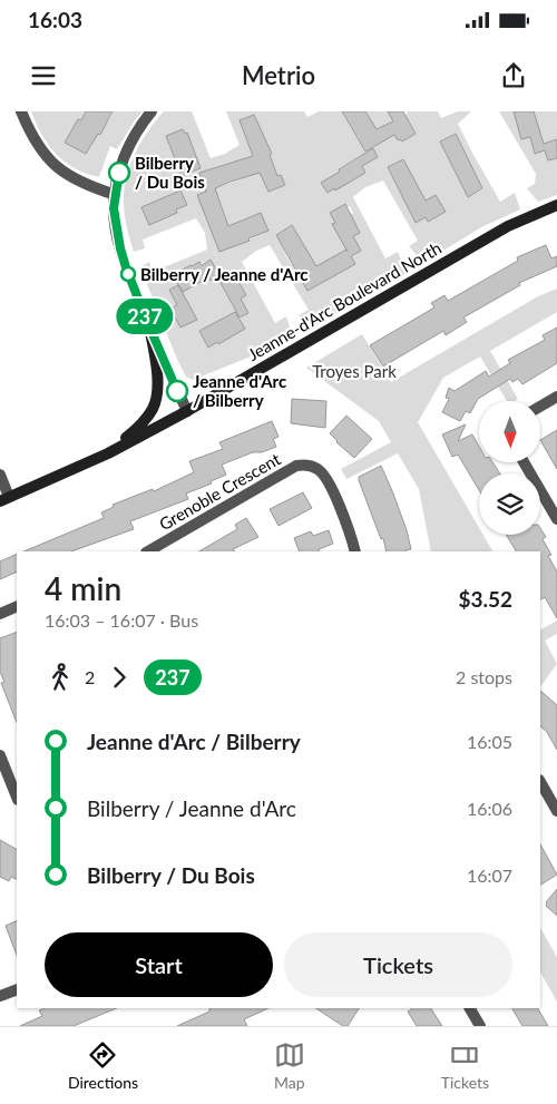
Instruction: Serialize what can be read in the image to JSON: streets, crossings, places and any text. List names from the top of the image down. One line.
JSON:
{"streets":{"main road":["Jeanne-d'Arc Boulevard North"],"street":["Grenoble Crescent"]},"parks":["Troyes Park"],"places":["Bilberry / Du Bois","Bilberry / Jeanne d'Arc","Jeanne d'Arc / Bilberry"],"lines":["bus line 237"],"north":"bottom","page":{"status":"16:03","header":"Metrio","on_map":"237","heading":["4 min","16:03 – 16:07 · Bus","$3.52"],"legs":["2","237","2 stops"],"list":[{"name":"Jeanne d'Arc / Bilberry","value":"16:05"},{"name":"Bilberry / Jeanne d'Arc","value":"16:06"},{"name":"Bilberry / Du Bois","value":"16:07"}],"buttons":["Start","Tickets"],"tabs":["Directions","Map","Tickets"]}}
